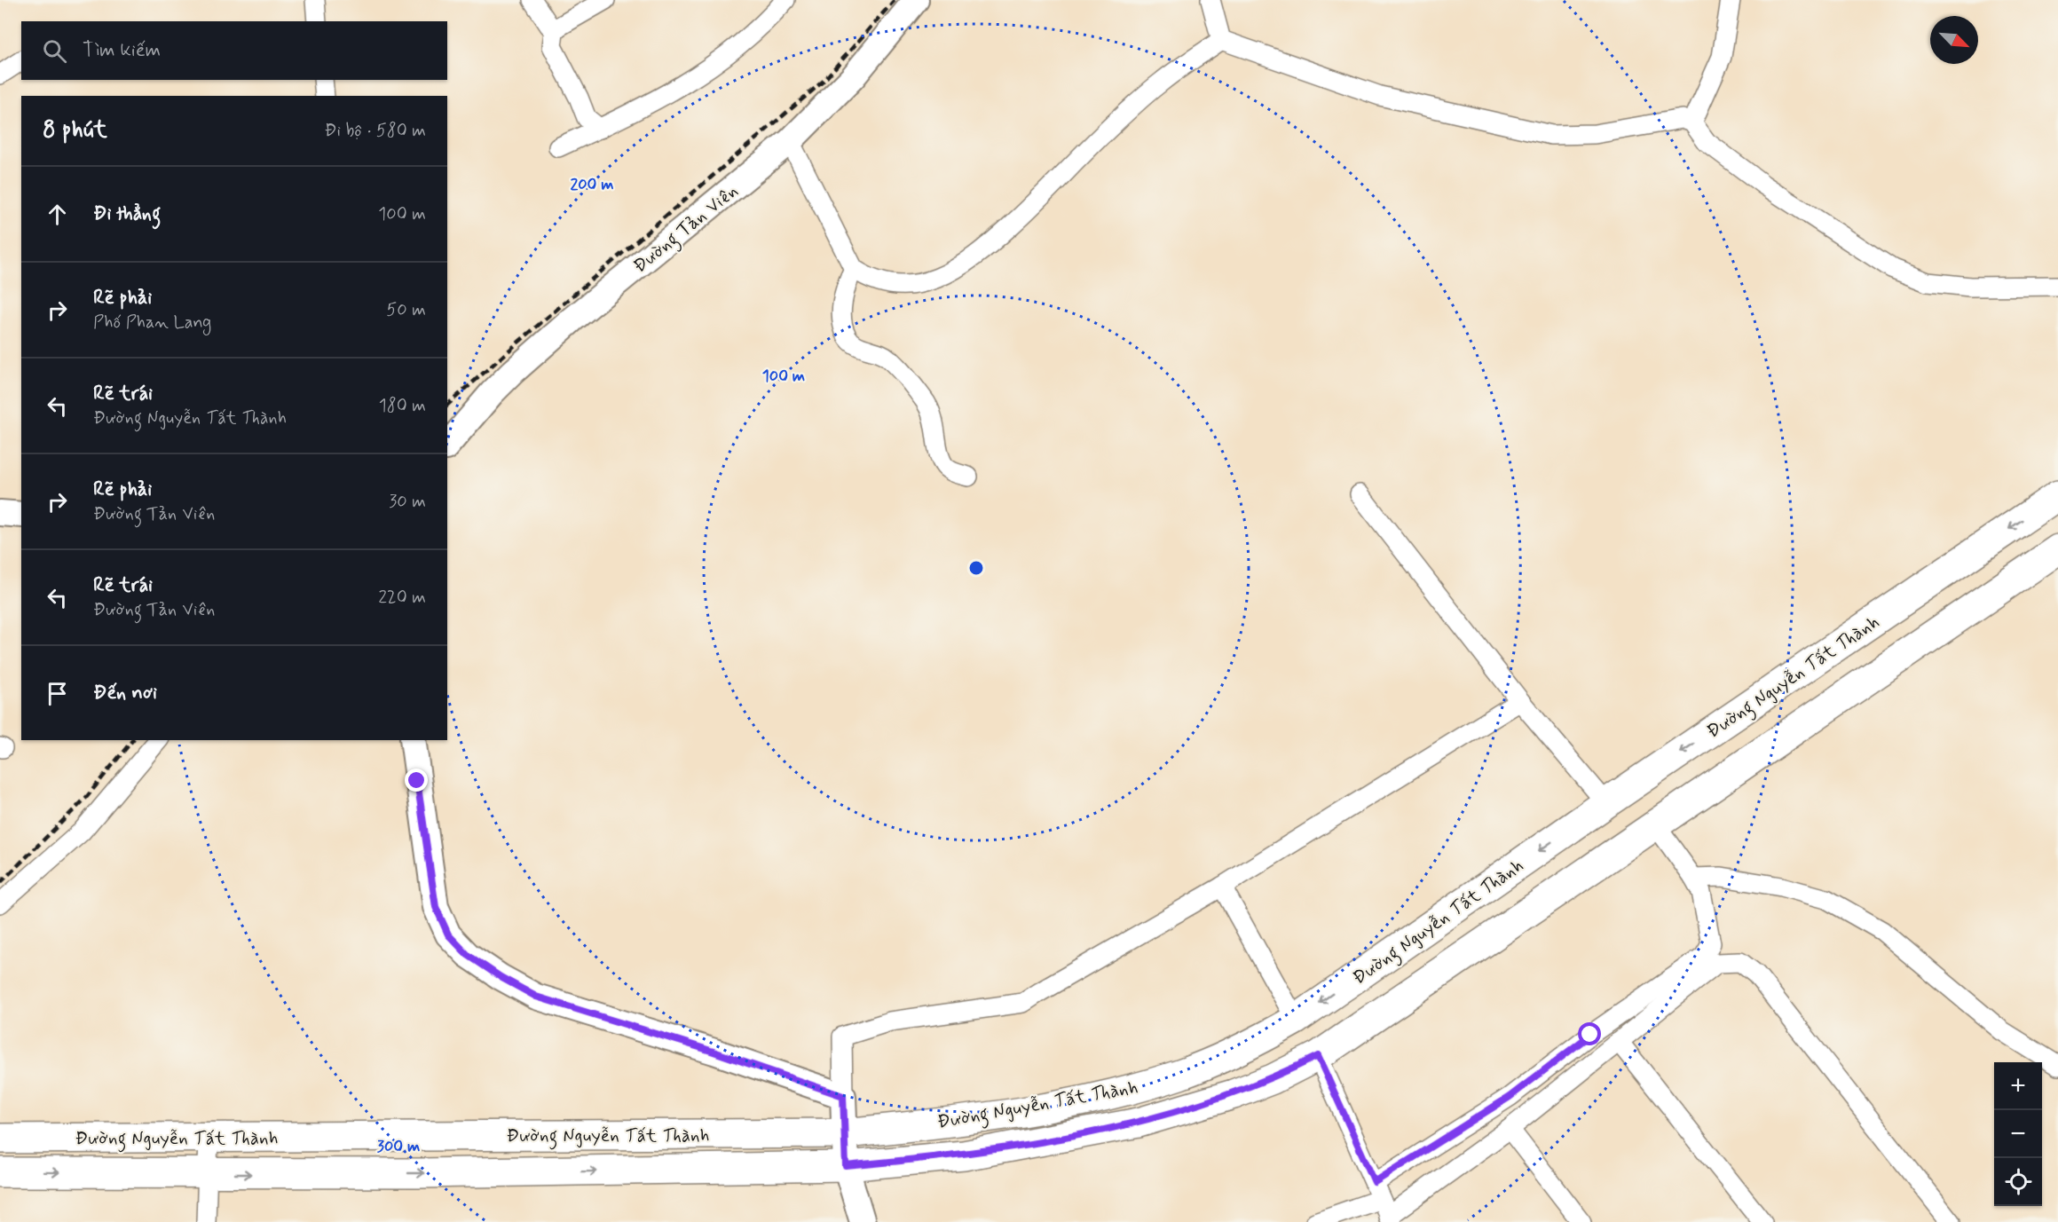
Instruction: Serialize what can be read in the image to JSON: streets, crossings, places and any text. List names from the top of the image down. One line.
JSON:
{"streets":{"main road":["Đường Nguyễn Tất Thành"],"street":["Đường Tản Viên"]},"north":"bottom right","page":{"search":"Tìm kiếm","heading":["8 phút","Đi bộ · 580 m"],"list":[["Đi thẳng","100 m"],["Rẽ phải","Phố Phan Lang","50 m"],["Rẽ trái","Đường Nguyễn Tất Thành","180 m"],["Rẽ phải","Đường Tản Viên","30 m"],["Rẽ trái","Đường Tản Viên","220 m"],"Đến nơi"],"map_buttons":["+","−"]},"rings":["200 m","100 m","300 m"]}
